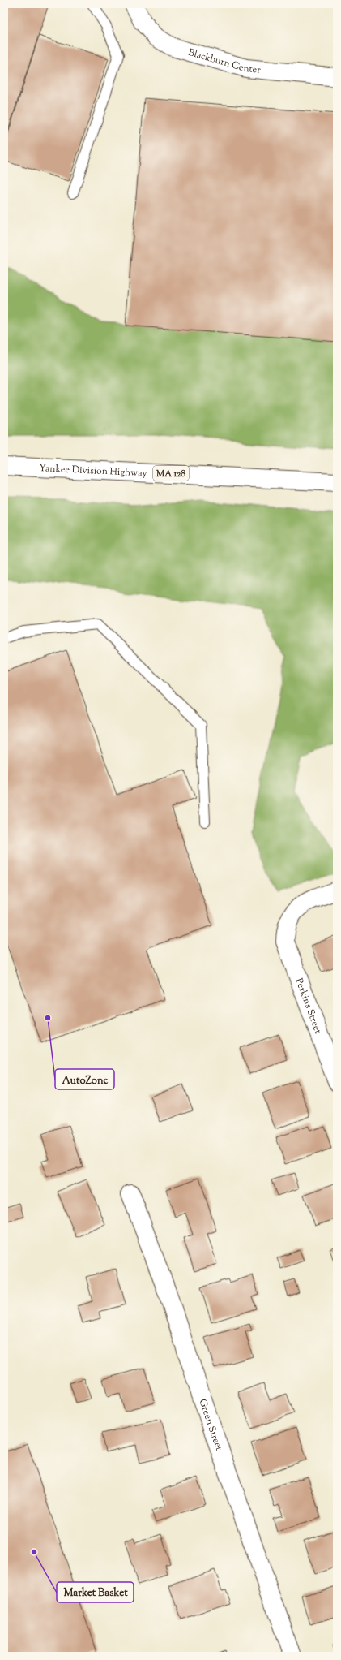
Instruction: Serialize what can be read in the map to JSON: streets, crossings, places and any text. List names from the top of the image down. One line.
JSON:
{"streets":{"main road":["Blackburn Center","Yankee Division Highway","MA 128","Perkins Street","Green Street"]},"places":["AutoZone","Market Basket"]}
